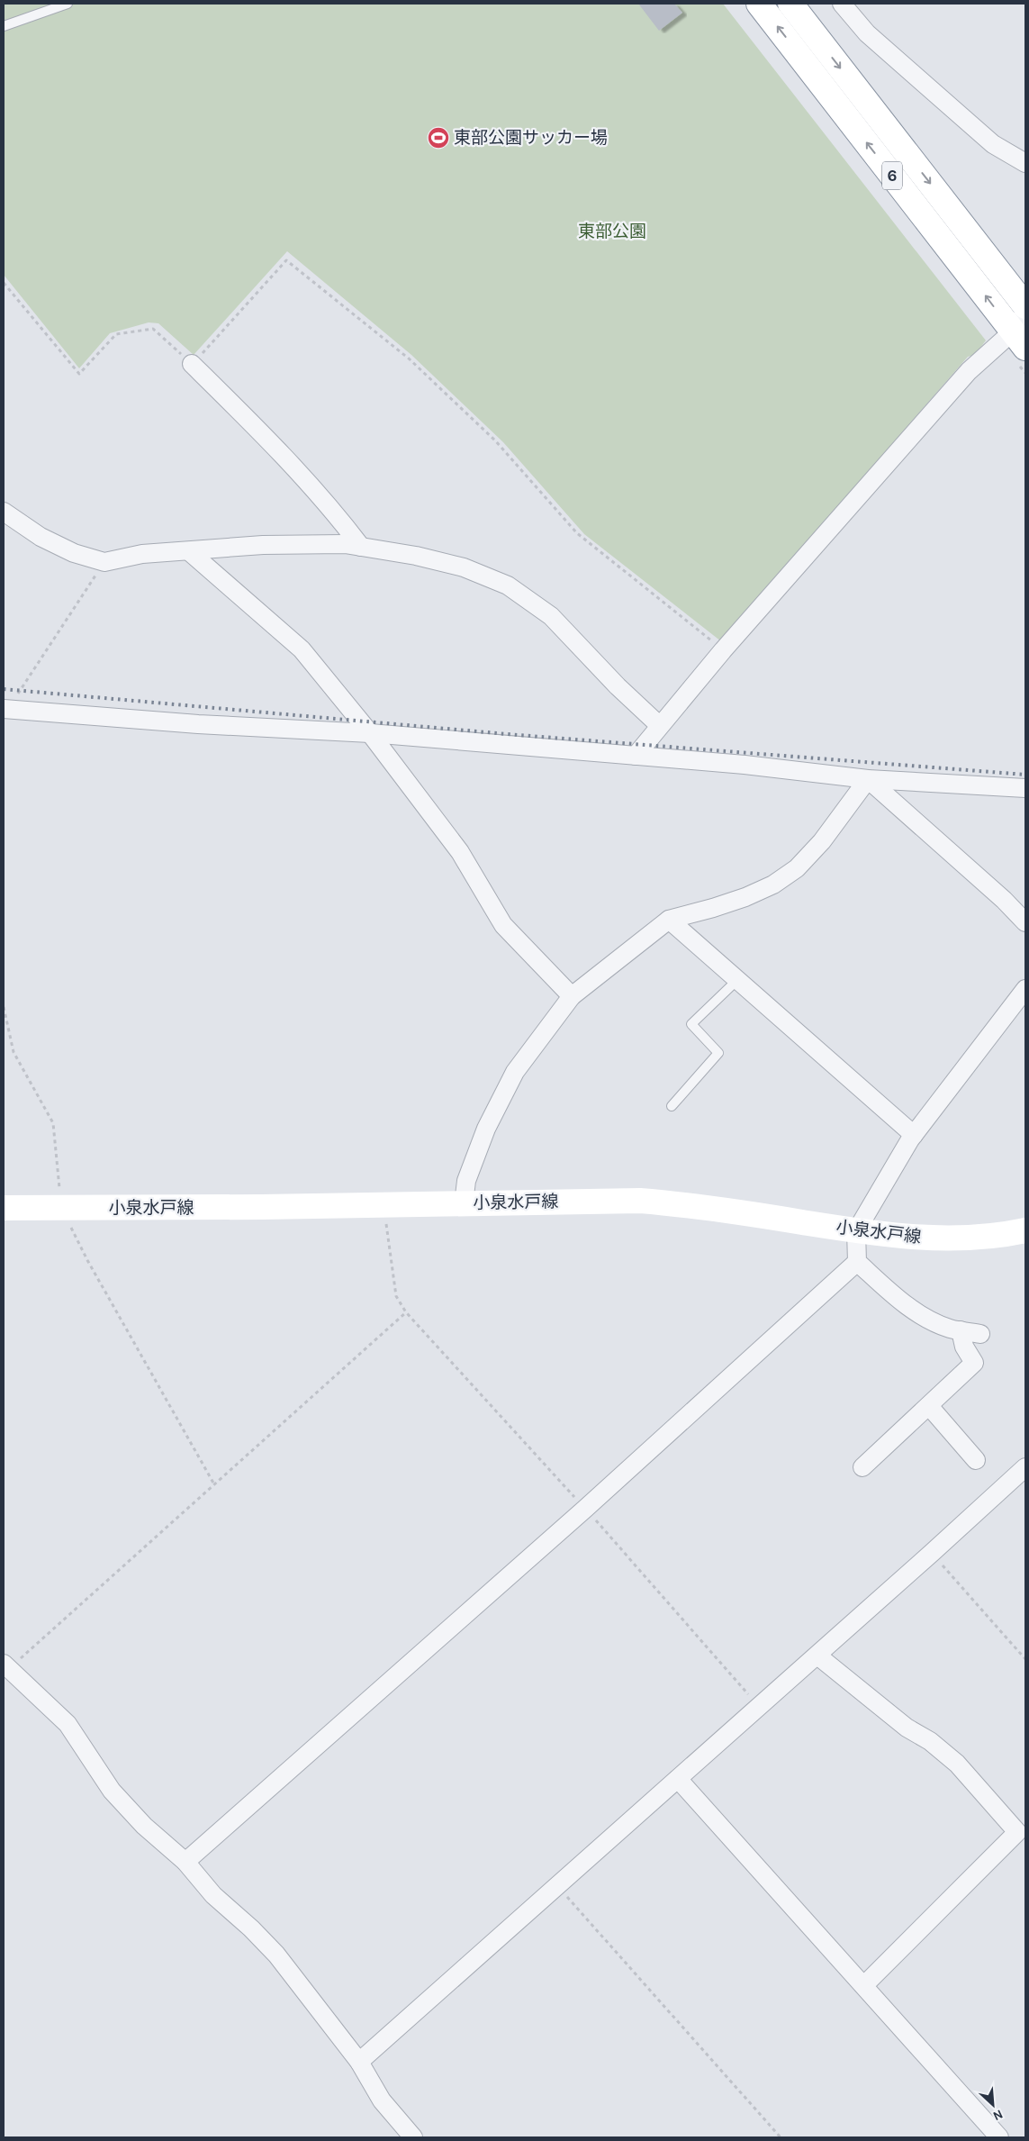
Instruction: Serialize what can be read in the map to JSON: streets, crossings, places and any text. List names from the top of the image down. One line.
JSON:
{"streets":{"main road":["6","小泉水戸線"]},"parks":["東部公園"],"places":{"sports":["東部公園サッカー場"]},"north":"bottom right"}
